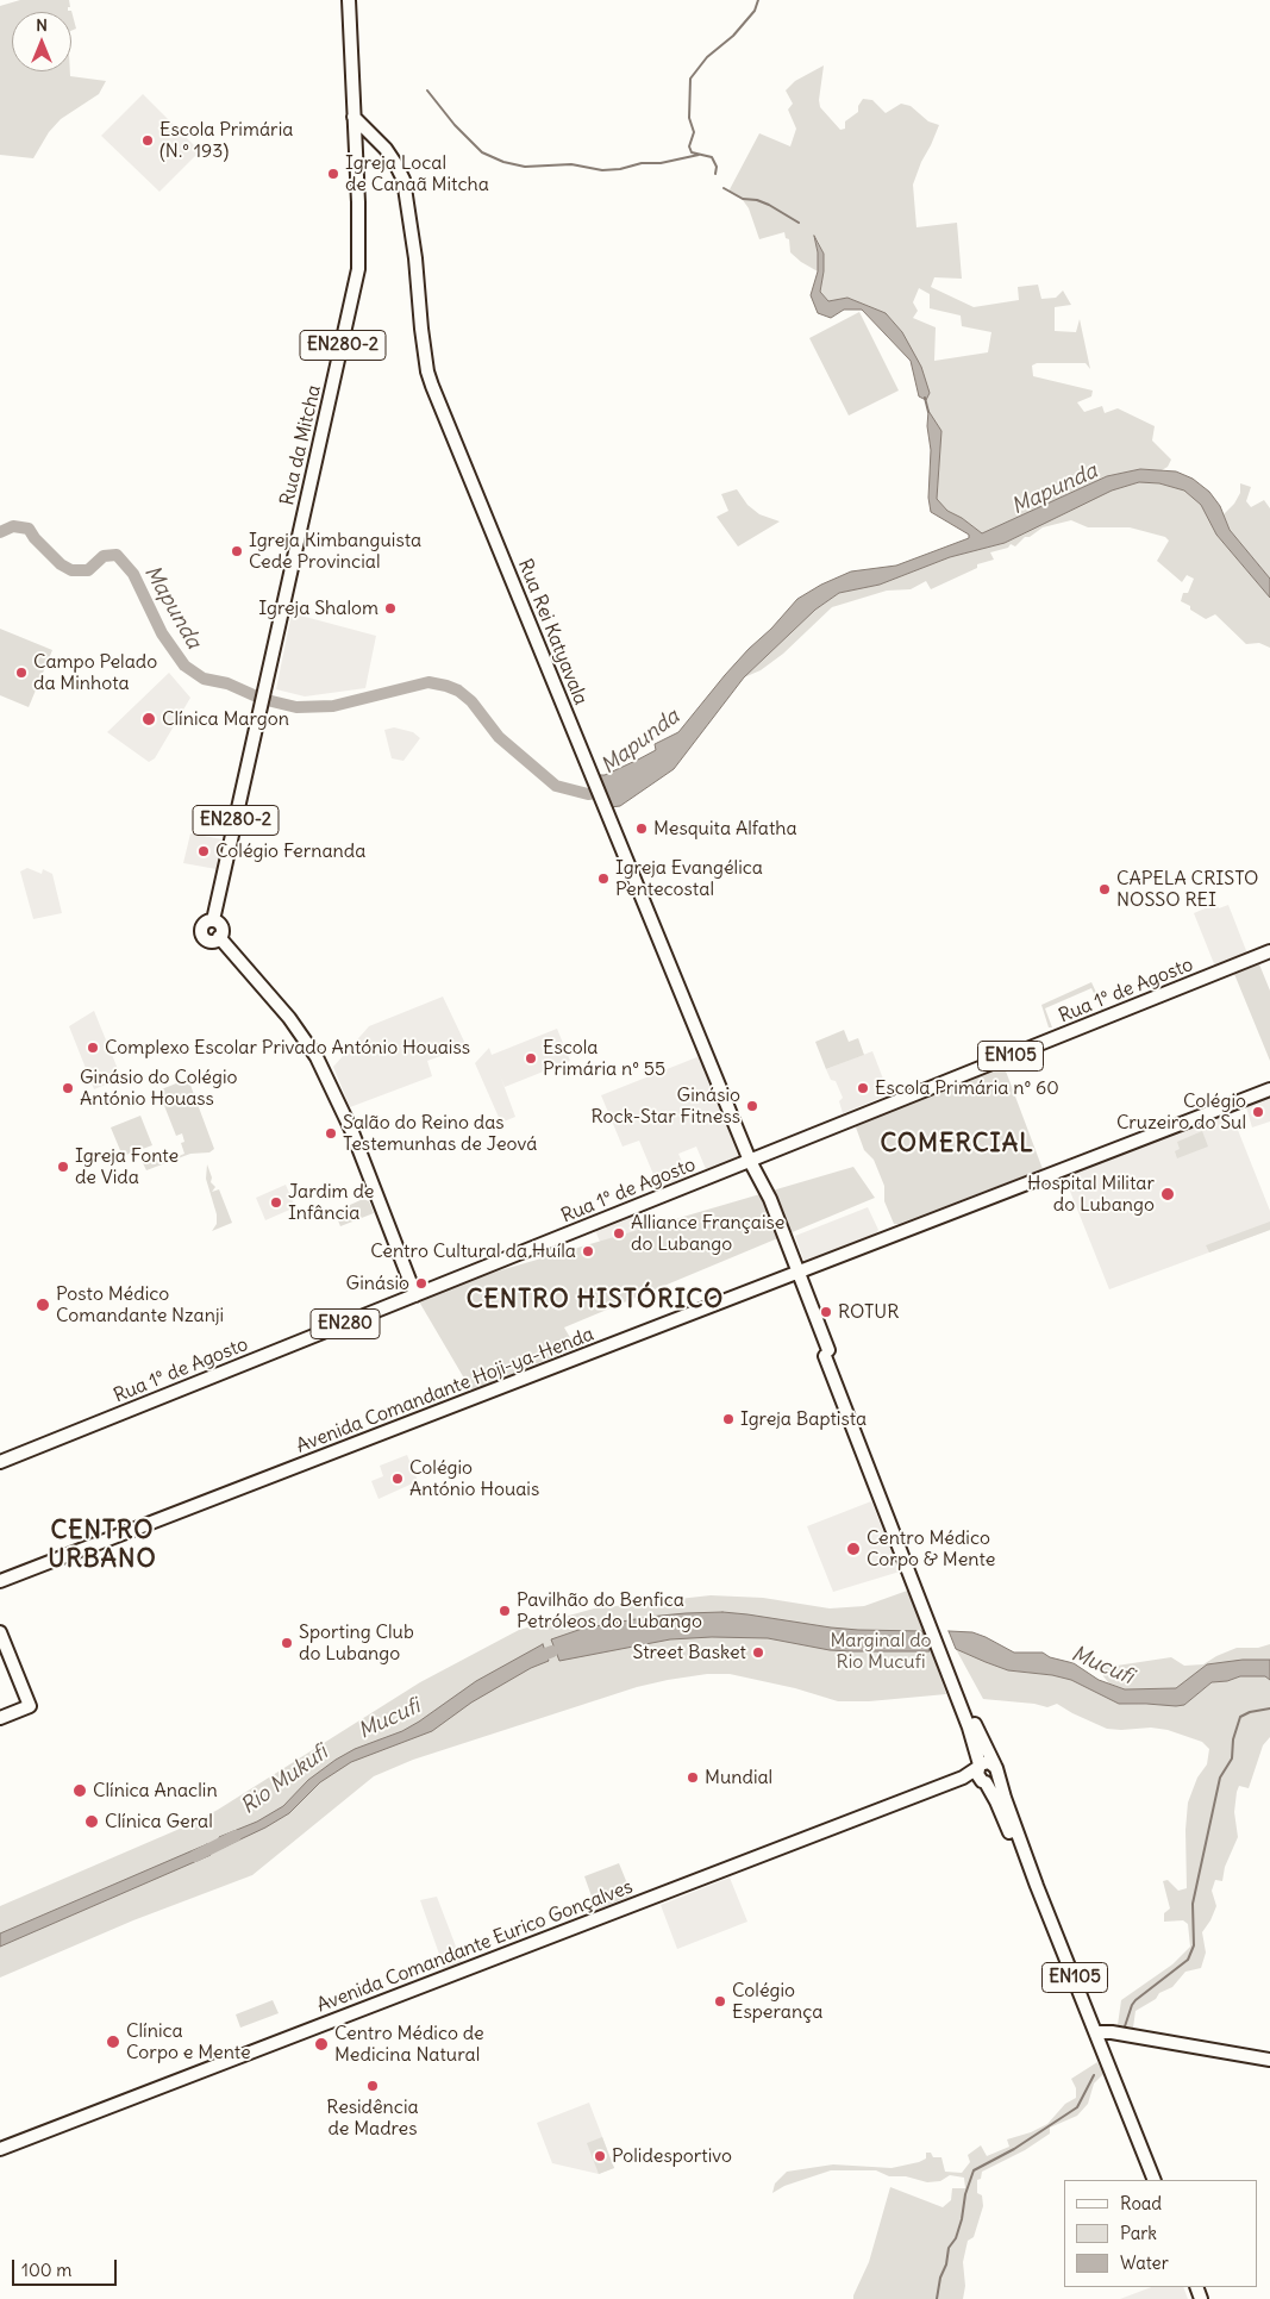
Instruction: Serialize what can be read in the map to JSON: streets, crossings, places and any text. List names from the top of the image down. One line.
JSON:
{"streets":{"main road":["EN280-2","Rua da Mitcha","Rua Rei Katyavala","Rua 1º de Agosto","EN105","EN280","Avenida Comandante Hoji-ya-Henda","Avenida Comandante Eurico Gonçalves"]},"crossings":[["Rua da Mitcha","Rua Rei Katyavala"],["Rua da Mitcha","Rua 1º de Agosto"],["Rua Rei Katyavala","Rua 1º de Agosto"],["Rua Rei Katyavala","EN105"],["Rua 1º de Agosto","EN105"],["EN105","Avenida Comandante Hoji-ya-Henda"],["EN105","Avenida Comandante Eurico Gonçalves"]],"districts":["COMERCIAL","CENTRO HISTÓRICO","CENTRO URBANO"],"water":["Mapunda","Mucufi","Rio Mukufi"],"parks":["Marginal do Rio Mucufi"],"places":["Escola Primária (N.º 193)","Igreja Local de Canaã Mitcha","Igreja Kimbanguista Cede Provincial","Igreja Shalom","Campo Pelado da Minhota","Clínica Margon","Mesquita Alfatha","Colégio Fernanda","Igreja Evangélica Pentecostal","CAPELA CRISTO NOSSO REI","Complexo Escolar Privado António Houaiss","Escola Primária nº 55","Ginásio do Colégio António Houass","Escola Primária nº 60","Ginásio Rock-Star Fitness","Colégio Cruzeiro do Sul","Salão do Reino das Testemunhas de Jeová","Igreja Fonte de Vida","Hospital Militar do Lubango","Jardim de Infância","Alliance Française do Lubango","Centro Cultural da Huíla","Ginásio","Posto Médico Comandante Nzanji","ROTUR","Igreja Baptista","Colégio António Houais","Centro Médico Corpo & Mente","Pavilhão do Benfica Petróleos do Lubango","Sporting Club do Lubango","Street Basket","Mundial","Clínica Anaclin","Clínica Geral","Colégio Esperança","Clínica Corpo e Mente","Centro Médico de Medicina Natural","Residência de Madres","Polidesportivo"],"legend":["Road","Park","Water"],"scale_bar":"100 m","north":"top"}
